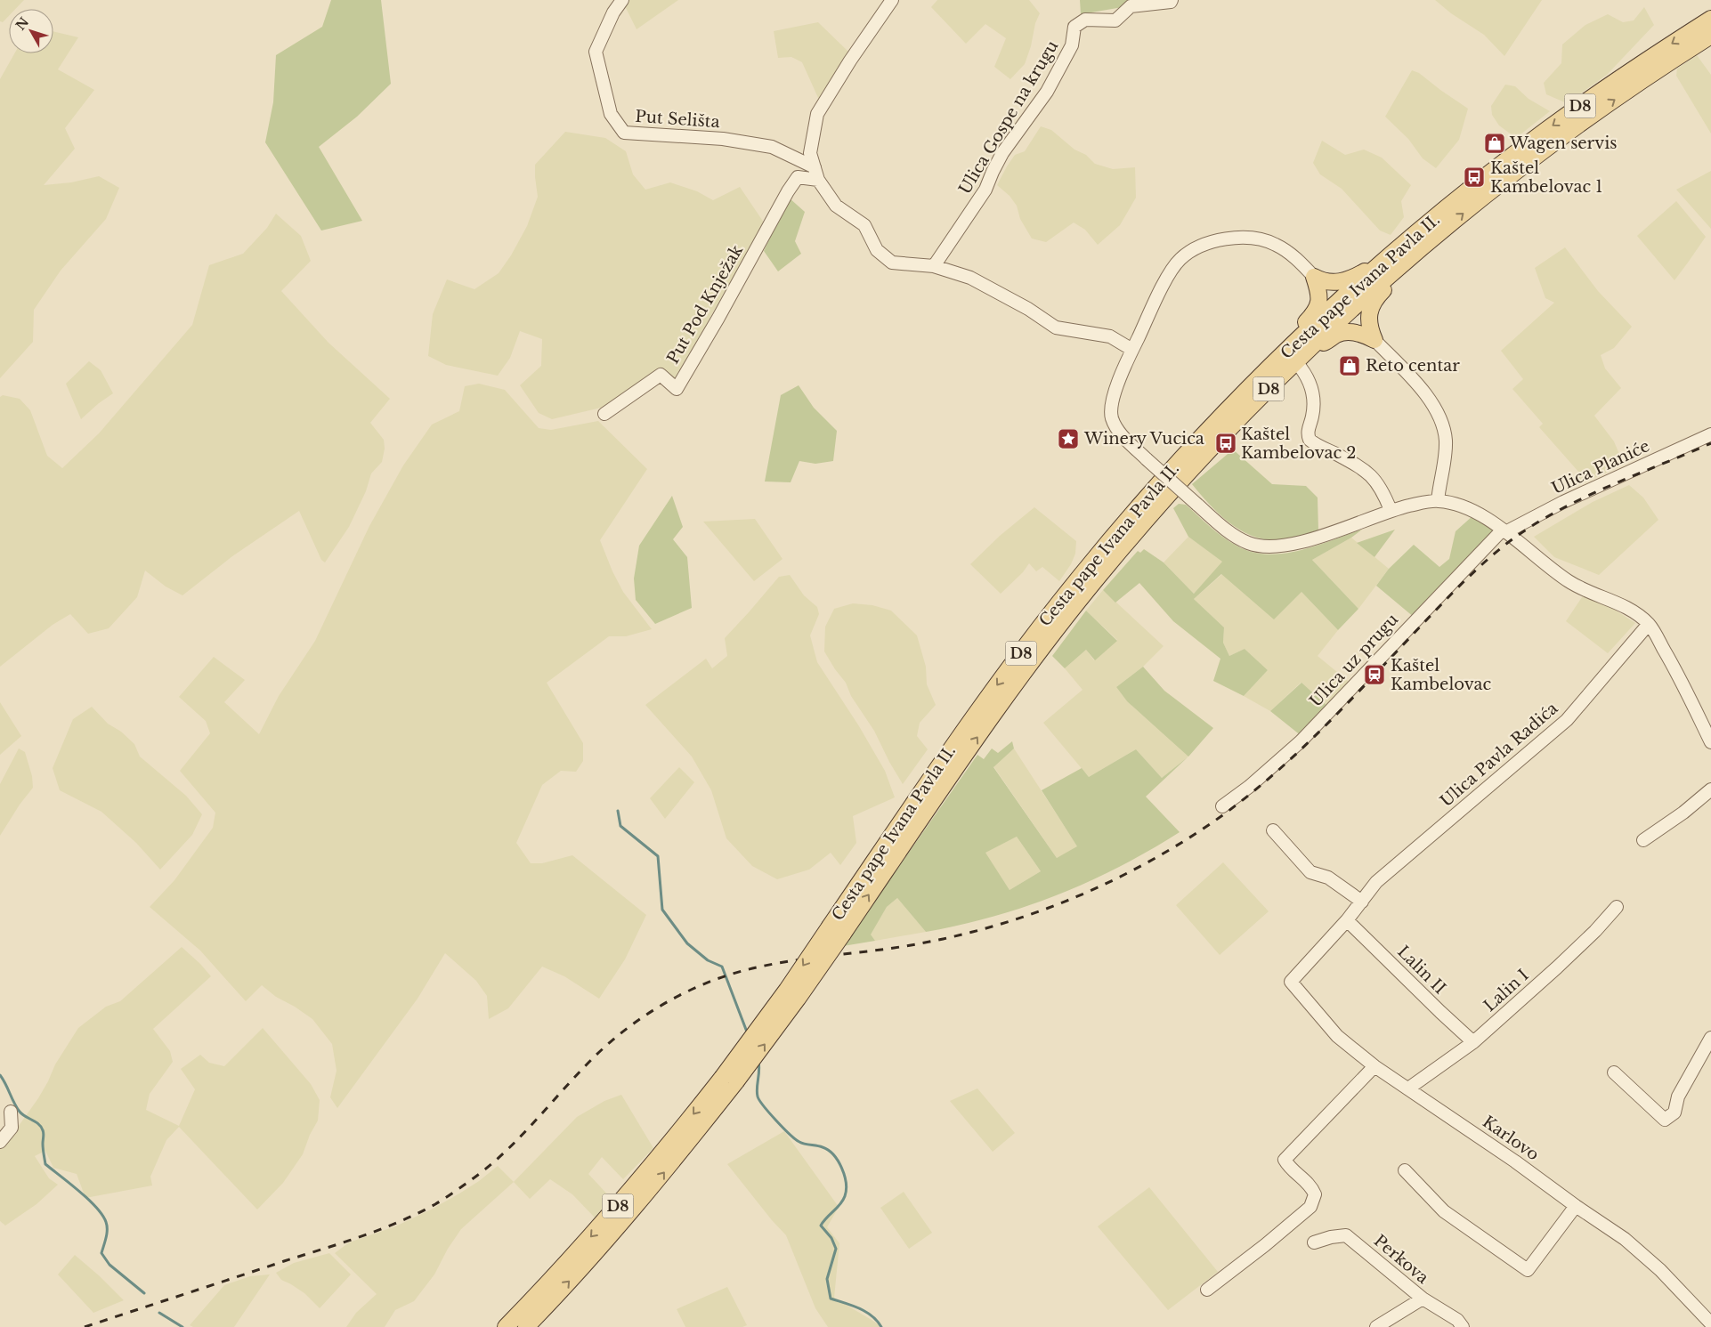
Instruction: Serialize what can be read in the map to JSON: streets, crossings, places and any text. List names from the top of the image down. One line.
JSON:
{"streets":{"main road":["D8","Cesta pape Ivana Pavla II."],"street":["Ulica Gospe na krugu","Put Selišta","Put Pod Knježak","Ulica Planiće","Ulica uz prugu","Ulica Pavla Radića","Lalin II","Lalin I","Karlovo","Perkova"]},"crossings":[["Ulica Planiće","Ulica uz prugu"],["Ulica Pavla Radića","Lalin II"],["Ulica Pavla Radića","Karlovo"],["Lalin II","Lalin I"],["Lalin I","Karlovo"]],"places":{"shop":["Wagen servis","Reto centar"],"bus stop":["Kaštel Kambelovac 1","Kaštel Kambelovac 2"],"place":["Winery Vucica"],"station":["Kaštel Kambelovac"]},"north":"top left"}
